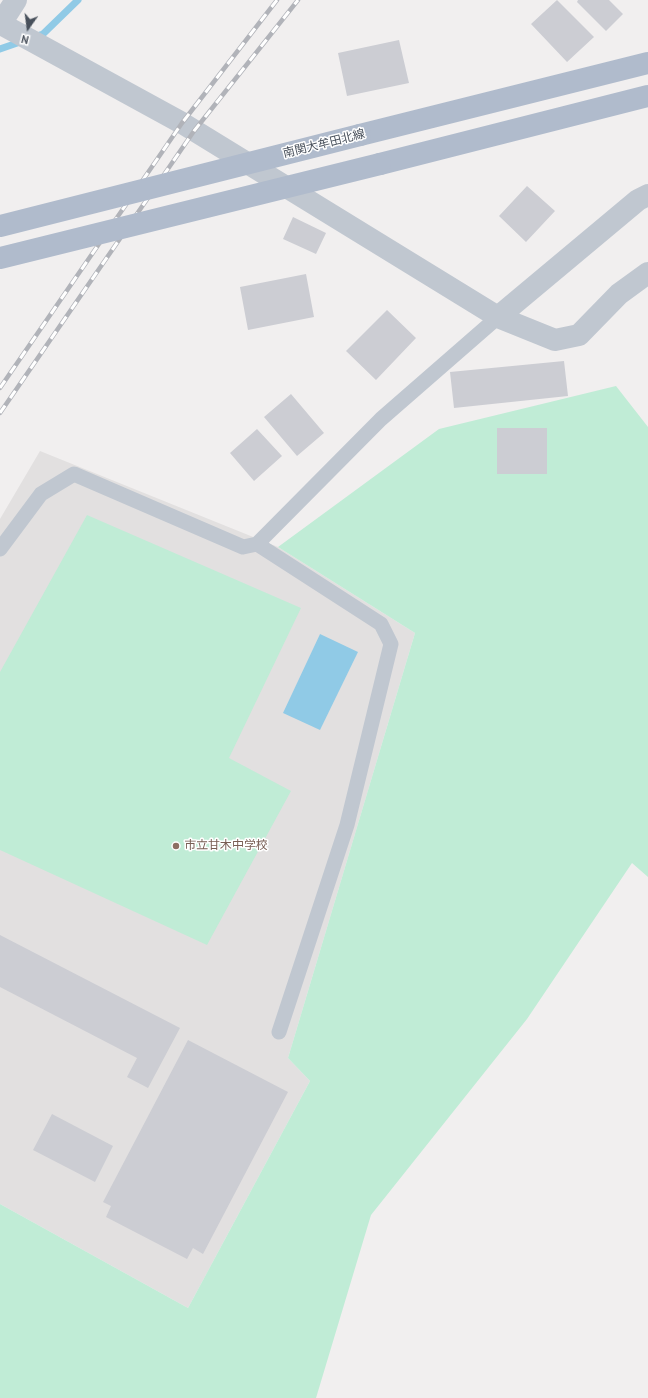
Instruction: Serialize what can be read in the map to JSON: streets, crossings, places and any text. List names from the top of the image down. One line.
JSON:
{"streets":{"main road":["南関大牟田北線"]},"places":["市立甘木中学校"],"north":"bottom"}
